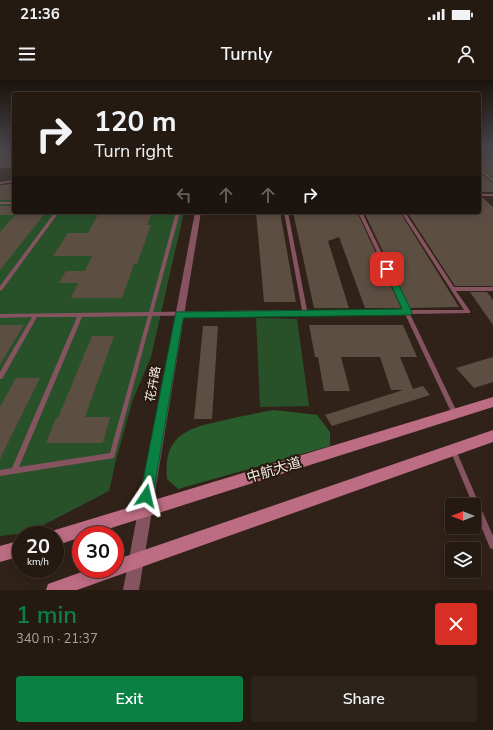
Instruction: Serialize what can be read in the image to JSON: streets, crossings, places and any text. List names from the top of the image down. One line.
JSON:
{"streets":{"main road":["中航大道"],"street":["花卉路"]},"crossings":[["花卉路","中航大道"]],"north":"left","page":{"status":"21:36","header":"Turnly","turn":["120 m","Turn right"],"speed":"20 km/h","limit":"30","heading":["1 min","340 m · 21:37"],"buttons":["Exit","Share"]}}
